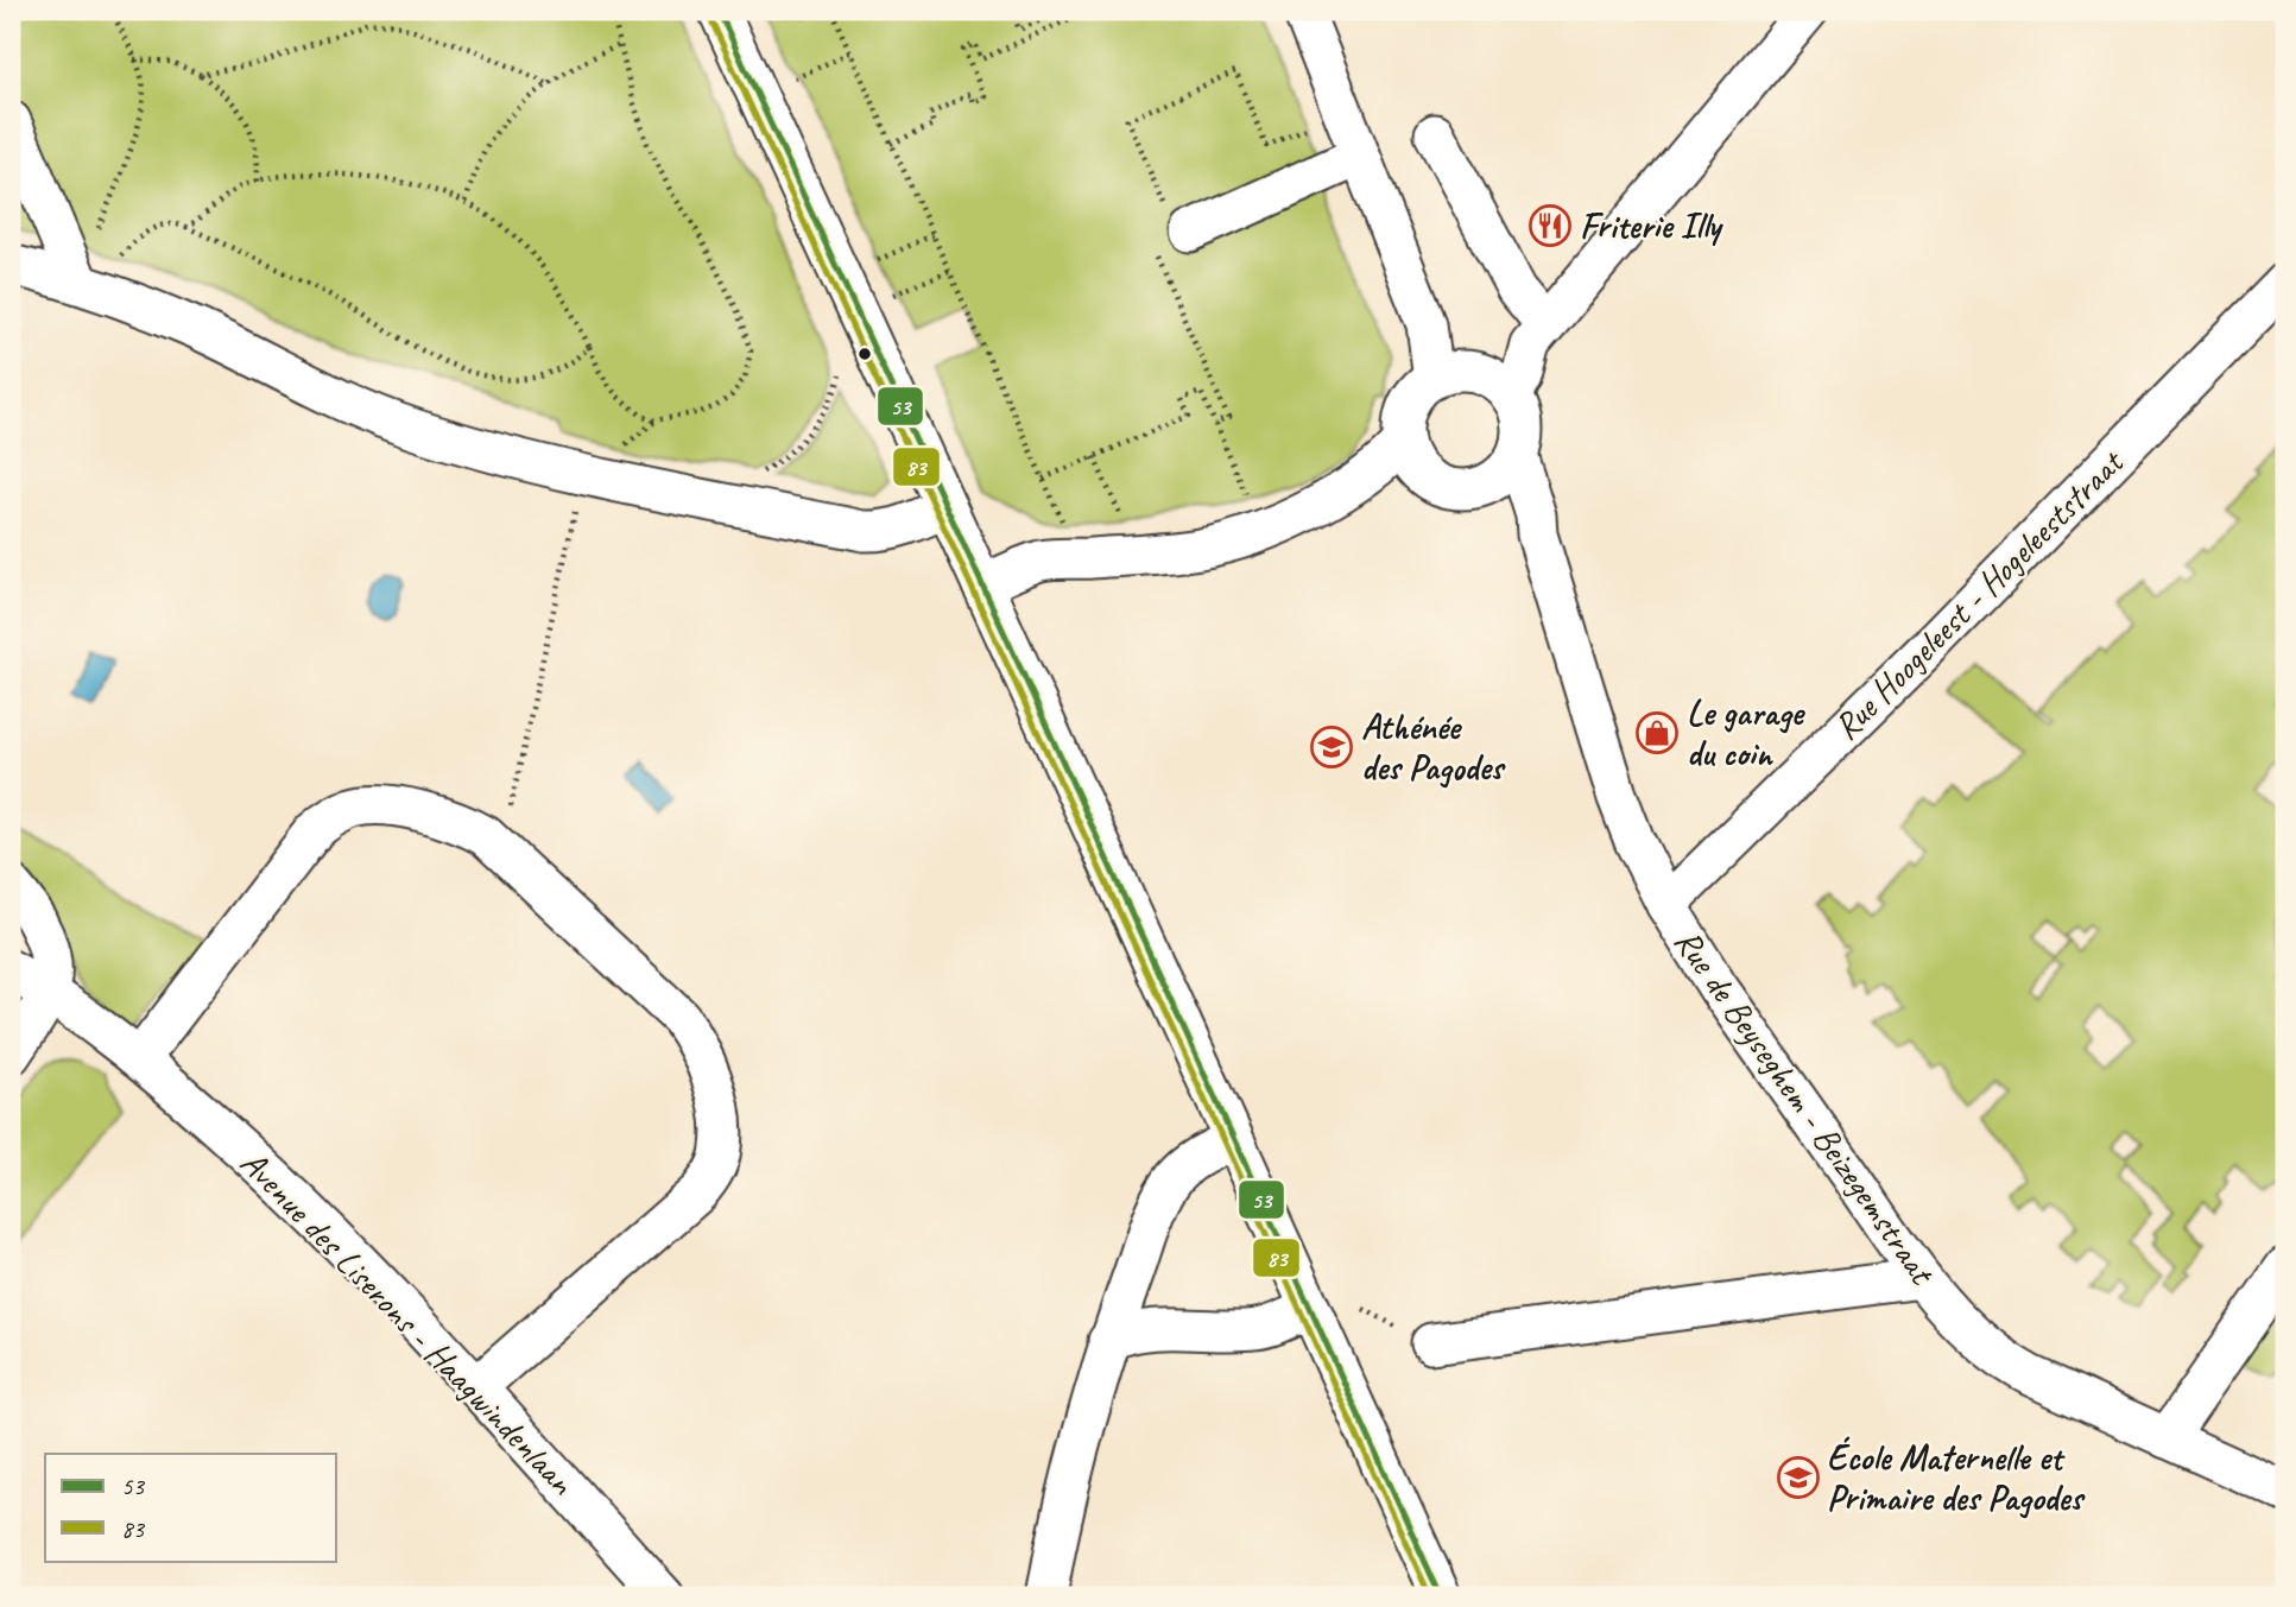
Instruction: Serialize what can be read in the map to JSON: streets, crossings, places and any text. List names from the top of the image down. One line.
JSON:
{"streets":{"street":["Rue Hoogeleest - Hogeleeststraat","Rue de Beyseghem - Beizegemstraat","Avenue des Liserons - Haagwindenlaan"]},"crossings":[["Rue Hoogeleest - Hogeleeststraat","Rue de Beyseghem - Beizegemstraat"]],"places":{"restaurant":["Friterie Illy"],"shop":["Le garage du coin"],"school or university":["Athénée des Pagodes","École Maternelle et Primaire des Pagodes"]},"lines":["transit line 53","transit line 83"],"legend":["53","83"]}
